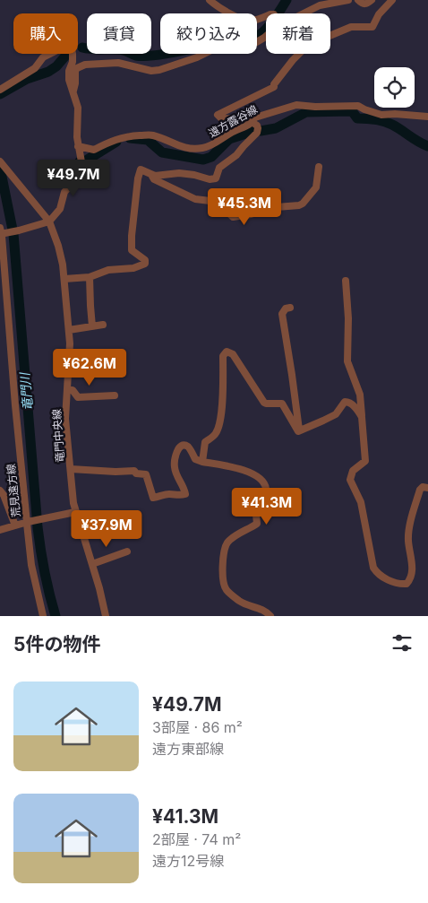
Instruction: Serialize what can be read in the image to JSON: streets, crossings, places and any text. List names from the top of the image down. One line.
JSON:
{"streets":{"street":["遠方露谷線","竜門中央線","荒見遠方線"]},"water":["竜門川"],"page":{"chip":["購入","賃貸","絞り込み","新着"],"price":["¥49.7M","¥45.3M","¥62.6M","¥41.3M","¥37.9M"],"heading":"5件の物件","list":[{"name":"¥49.7M","note":"3部屋 · 86 m² · 遠方東部線"},{"name":"¥41.3M","note":"2部屋 · 74 m² · 遠方12号線"}]}}
